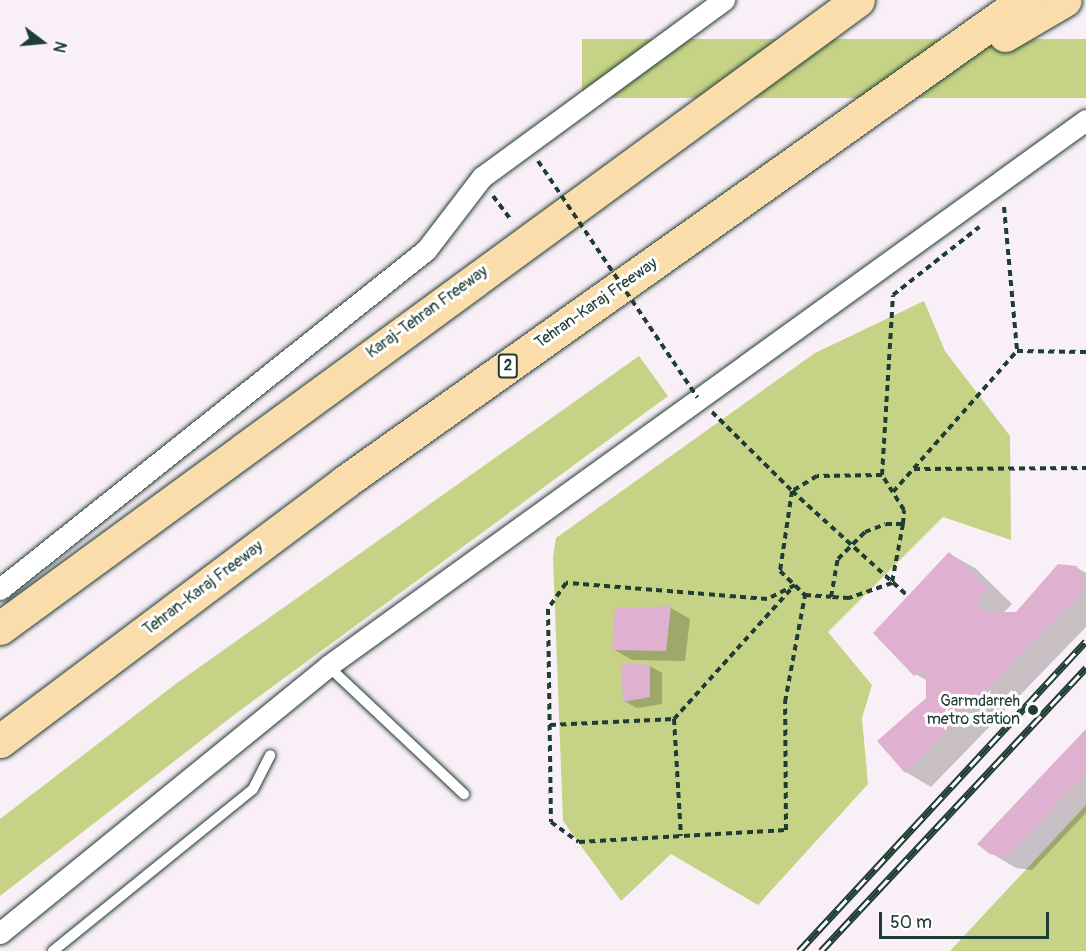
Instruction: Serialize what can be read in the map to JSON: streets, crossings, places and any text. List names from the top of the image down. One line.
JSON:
{"streets":{"highway":["Tehran-Karaj Freeway","Karaj-Tehran Freeway","2"]},"places":["Garmdarreh metro station"],"scale_bar":"50 m","north":"right"}
